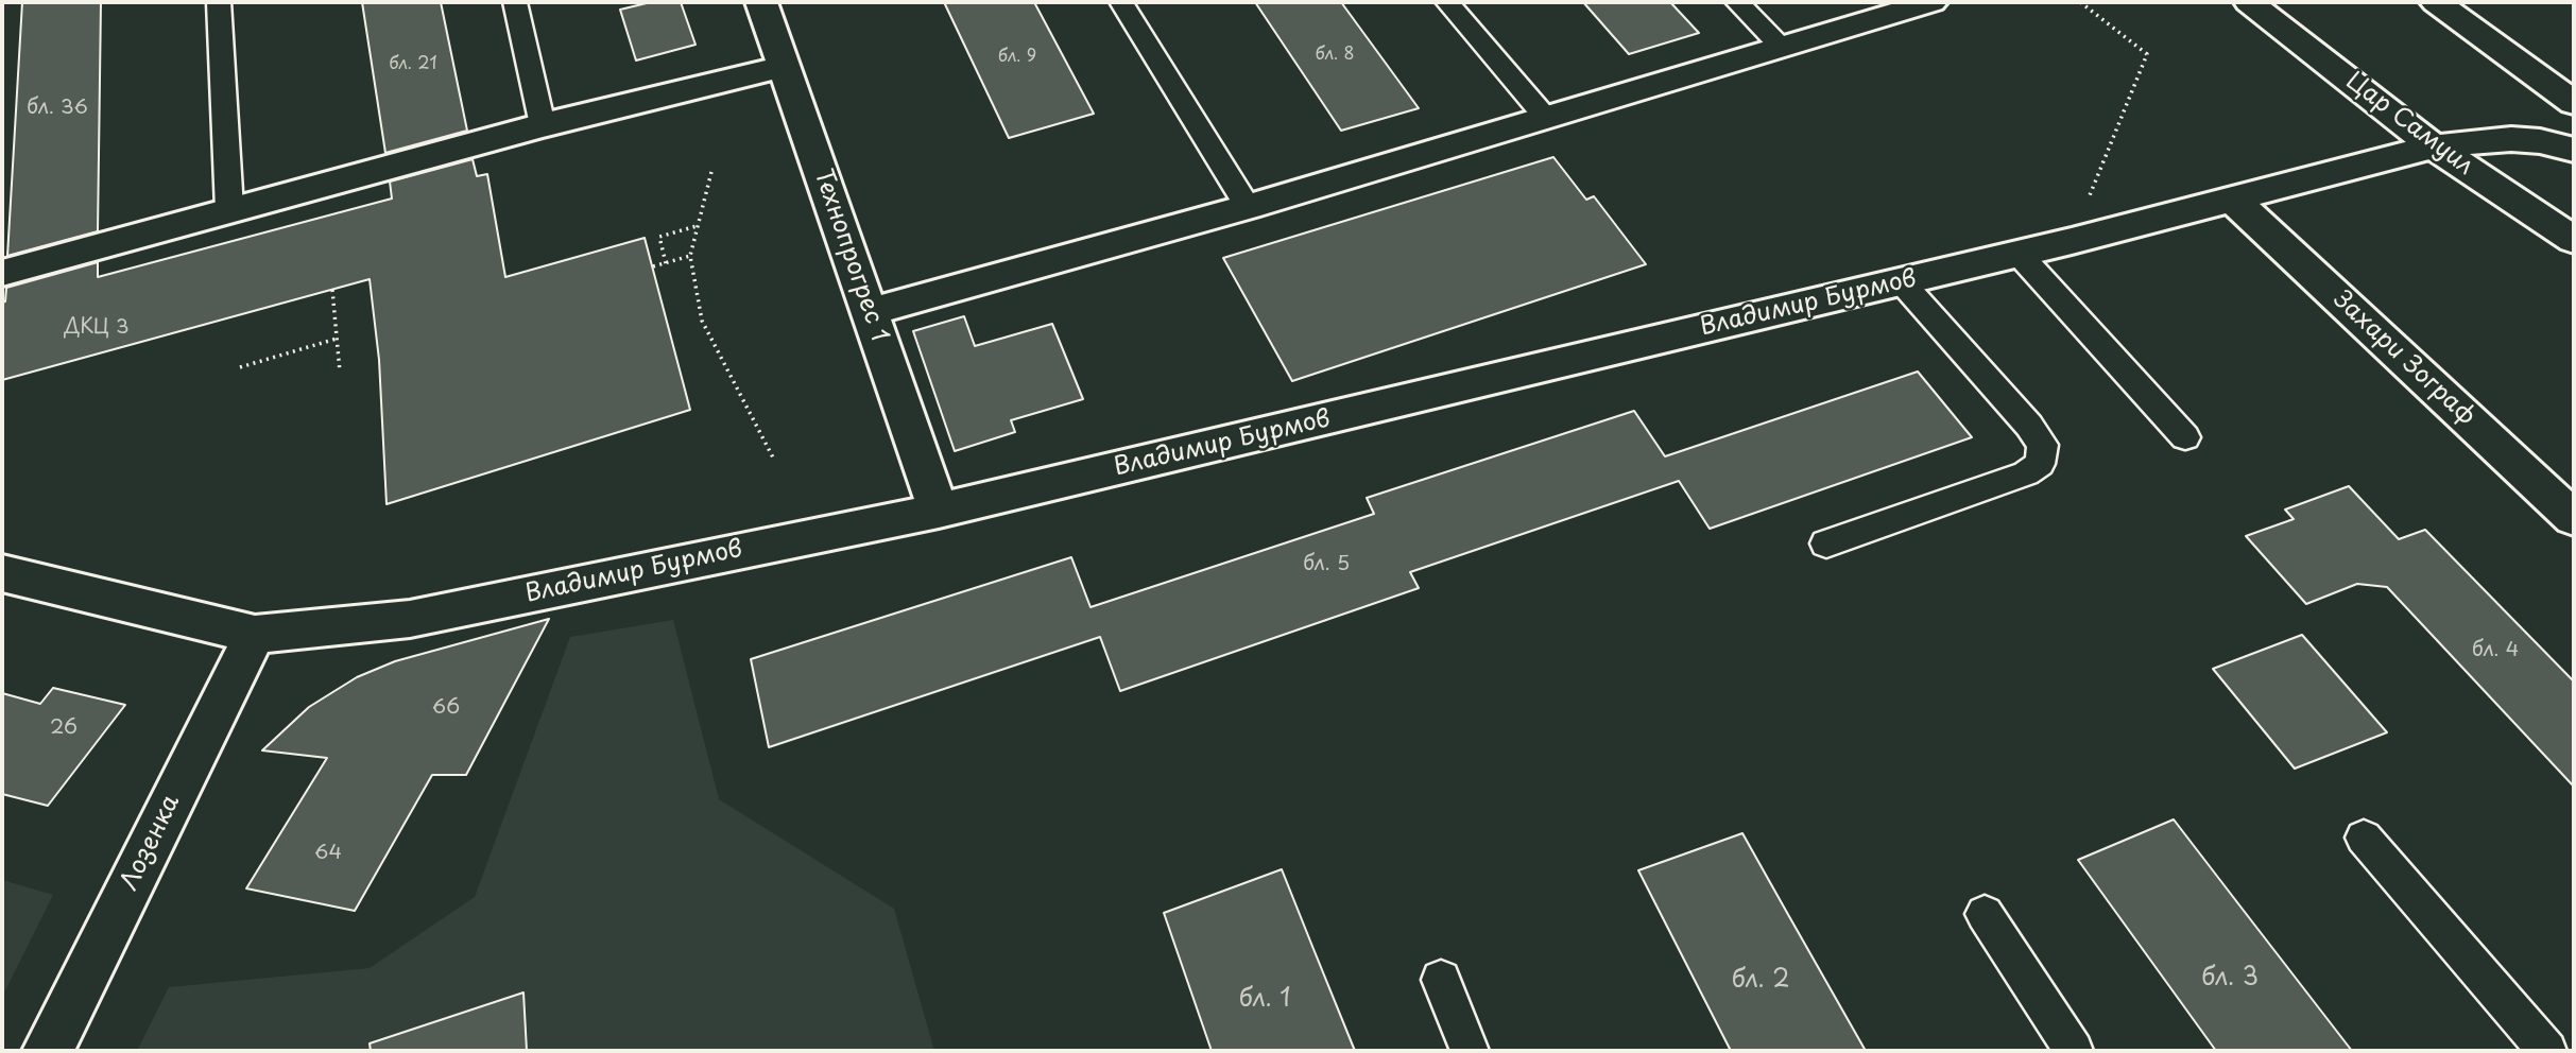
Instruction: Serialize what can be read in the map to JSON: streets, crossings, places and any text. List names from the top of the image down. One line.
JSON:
{"streets":{"street":["Цар Самуил","Технопрогрес 1","Владимир Бурмов","Захари Зограф","Лозенка"]},"crossings":[["Цар Самуил","Владимир Бурмов"],["Технопрогрес 1","Владимир Бурмов"],["Владимир Бурмов","Захари Зограф"],["Владимир Бурмов","Лозенка"]],"house_numbers":["бл. 8","бл. 9","бл. 21","бл. 36","ДКЦ 3","бл. 5","бл. 4","66","26","64","бл. 3","бл. 2","бл. 1"]}
